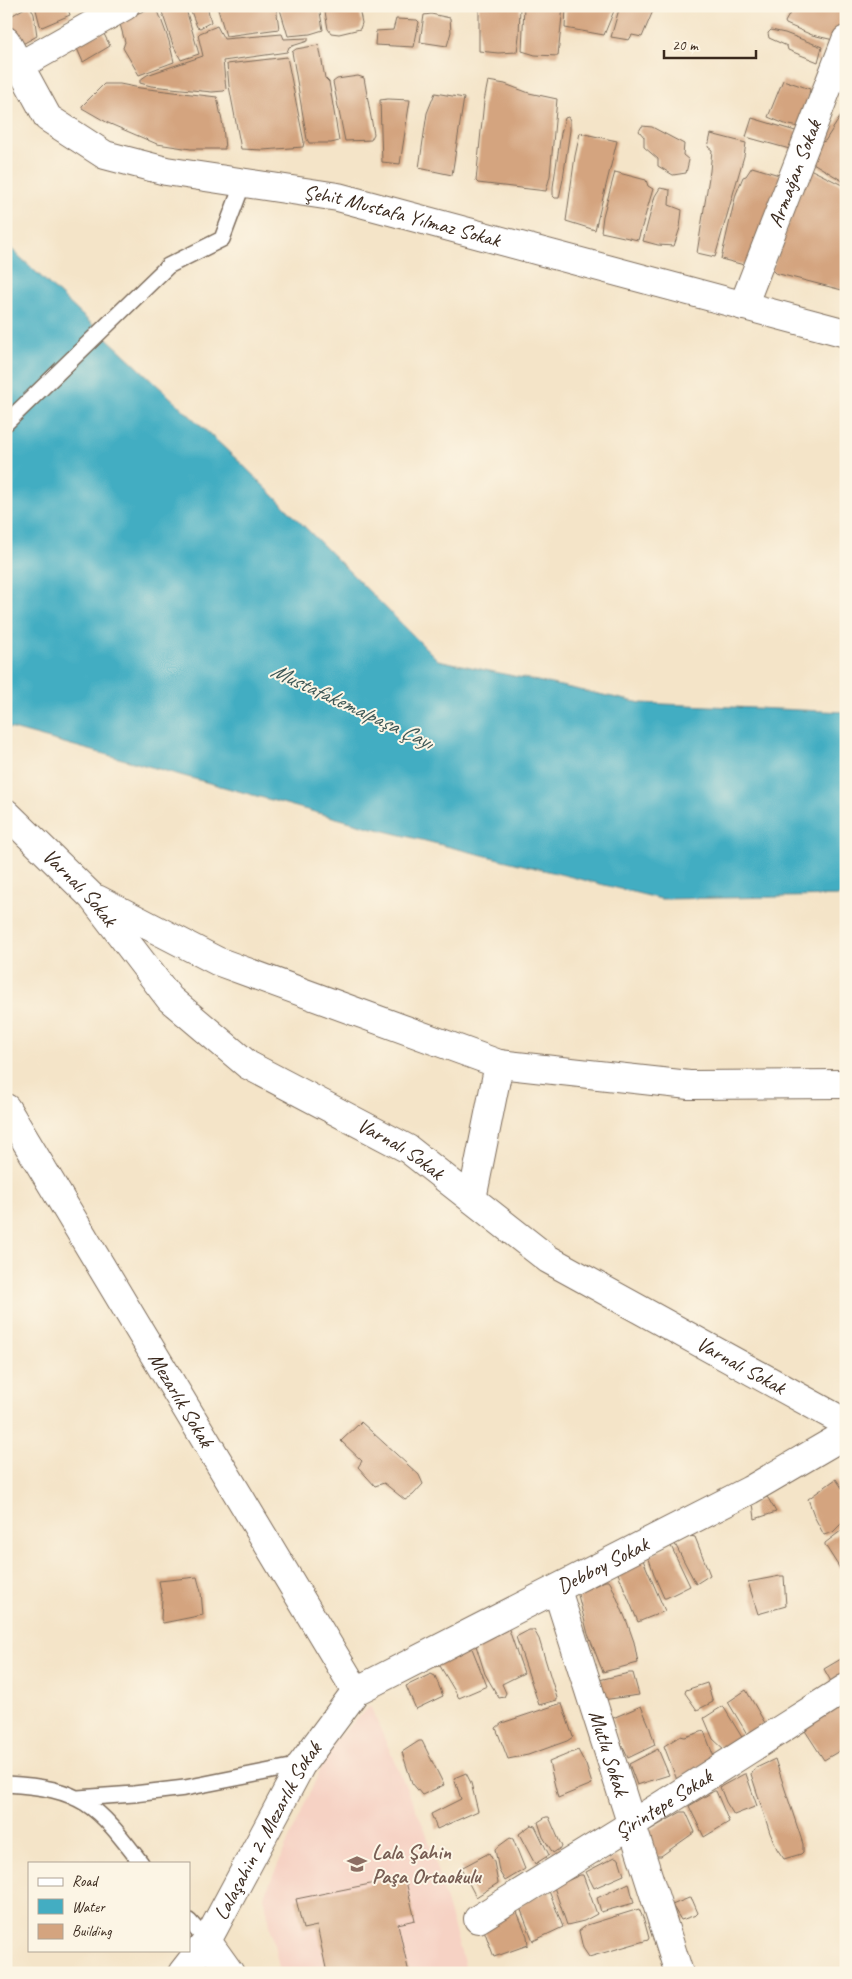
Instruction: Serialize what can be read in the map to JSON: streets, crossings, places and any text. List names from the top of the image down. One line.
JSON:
{"streets":{"street":["Armağan Sokak","Şehit Mustafa Yılmaz Sokak","Varnalı Sokak","Mezarlık Sokak","Debboy Sokak","Mutlu Sokak","Şirintepe Sokak","Lalaşahin 2. Mezarlık Sokak"]},"crossings":[["Armağan Sokak","Şehit Mustafa Yılmaz Sokak"],["Mezarlık Sokak","Debboy Sokak"],["Mezarlık Sokak","Lalaşahin 2. Mezarlık Sokak"],["Debboy Sokak","Mutlu Sokak"],["Debboy Sokak","Lalaşahin 2. Mezarlık Sokak"],["Mutlu Sokak","Şirintepe Sokak"]],"water":["Mustafakemalpaşa Çayı"],"places":{"school or university":["Lala Şahin Paşa Ortaokulu"]},"legend":["Road","Water","Building"],"scale_bar":"20 m"}
